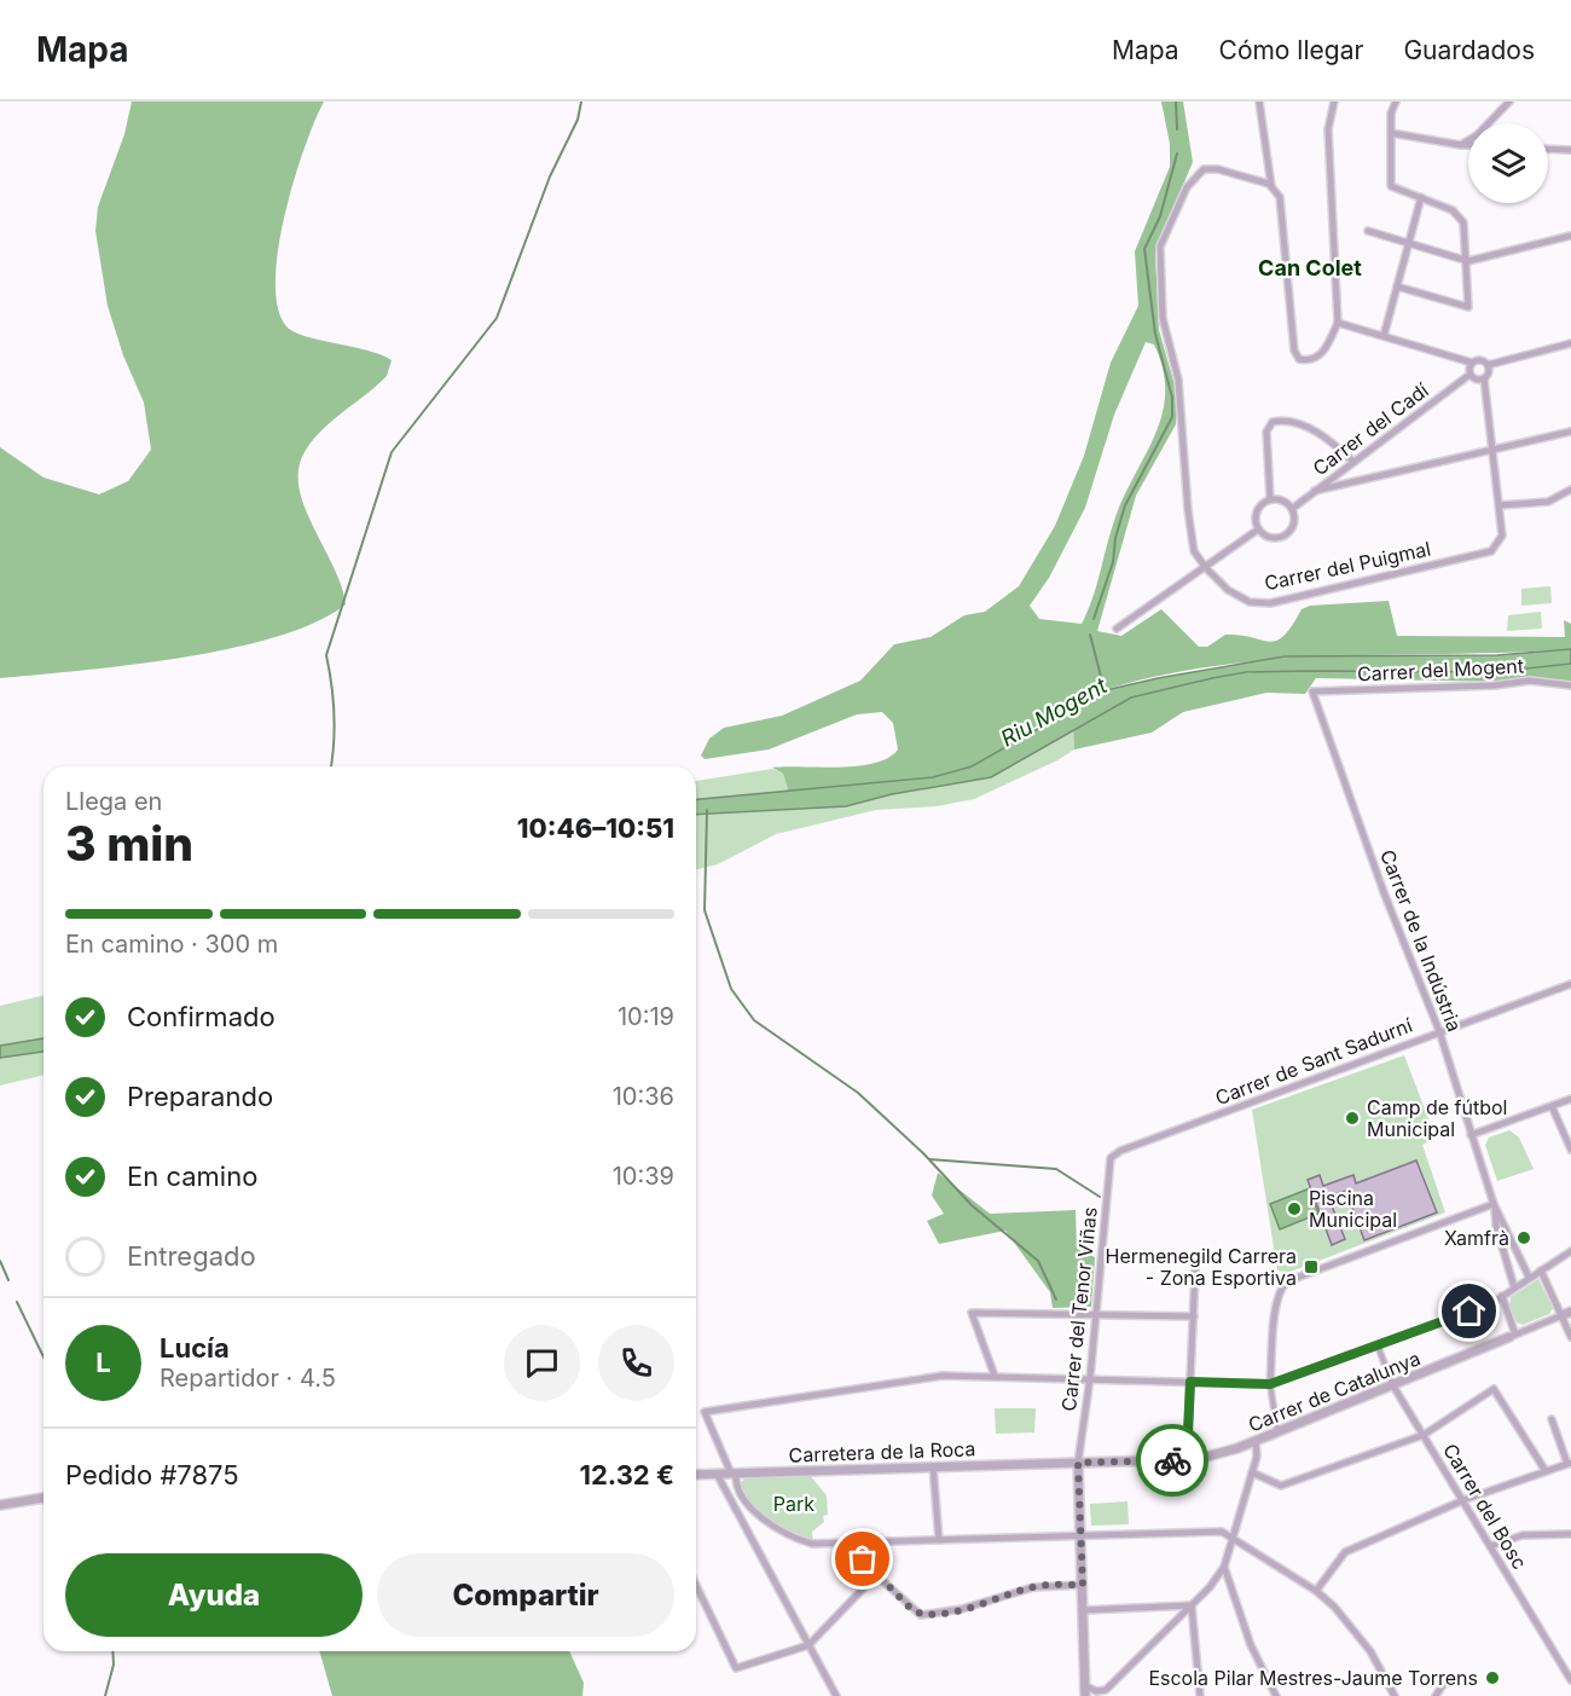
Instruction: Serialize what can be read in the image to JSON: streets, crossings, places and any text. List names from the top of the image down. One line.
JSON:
{"streets":{"street":["Carrer del Cadí","Carrer del Puigmal","Carrer del Mogent","Carrer de la Indústria","Carrer de Sant Sadurní","Carrer del Tenor Viñas","Carrer de Catalunya","Carretera de la Roca","Carrer del Bosc"]},"crossings":[["Carrer del Cadí","Carrer del Puigmal"],["Carrer del Mogent","Carrer de la Indústria"],["Carrer de la Indústria","Carrer de Sant Sadurní"],["Carrer de Sant Sadurní","Carrer del Tenor Viñas"],["Carrer del Tenor Viñas","Carrer de Catalunya"],["Carrer del Tenor Viñas","Carretera de la Roca"],["Carrer de Catalunya","Carretera de la Roca"],["Carrer de Catalunya","Carrer del Bosc"]],"districts":["Can Colet"],"water":["Riu Mogent"],"parks":["Park"],"places":{"other":["Camp de fútbol Municipal","Piscina Municipal","Xamfrà","Escola Pilar Mestres-Jaume Torrens"],"transit":["Hermenegild Carrera - Zona Esportiva"]},"page":{"header":"Mapa","nav":["Mapa","Cómo llegar","Guardados"],"heading":["3 min","Llega en","10:46–10:51"],"panel":["Lucía","Repartidor · 4.5","Pedido #7875","12.32 €"],"bar":"En camino · 300 m","list":[["Confirmado","10:19"],["Preparando","10:36"],["En camino","10:39"],"Entregado"],"round":"L","buttons":["Ayuda","Compartir"]}}
